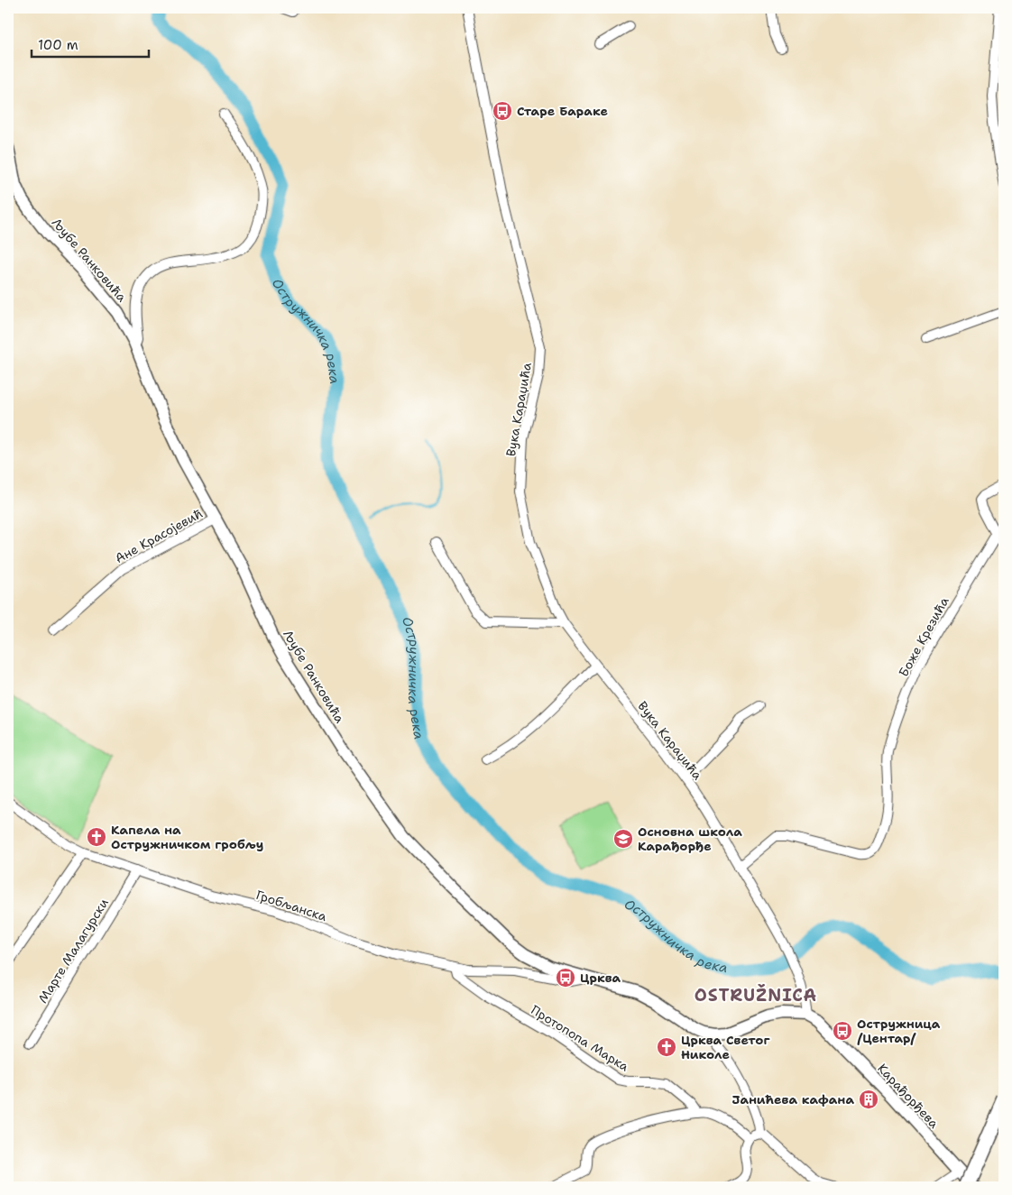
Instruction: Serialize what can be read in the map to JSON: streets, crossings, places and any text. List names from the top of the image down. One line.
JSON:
{"streets":{"street":["Љубе Ранковића","Вука Караџића","Ане Красојевић","Боже Крезића","Гробљанска","Марте Малагурски","Протопопа Марка","Карађорђева"]},"crossings":[["Љубе Ранковића","Ане Красојевић"],["Љубе Ранковића","Гробљанска"],["Вука Караџића","Боже Крезића"],["Вука Караџића","Карађорђева"],["Гробљанска","Марте Малагурски"],["Гробљанска","Протопопа Марка"]],"districts":["OSTRUŽNICA"],"water":["Остружничка река"],"places":{"bus stop":["Старе Бараке","Црква","Остружница /Центар/"],"church":["Капела на Остружничком гробљу","Црква Светог Николе"],"school or university":["Основна школа Карађорђе"],"building":["Јанићева кафана"]},"scale_bar":"100 m"}
